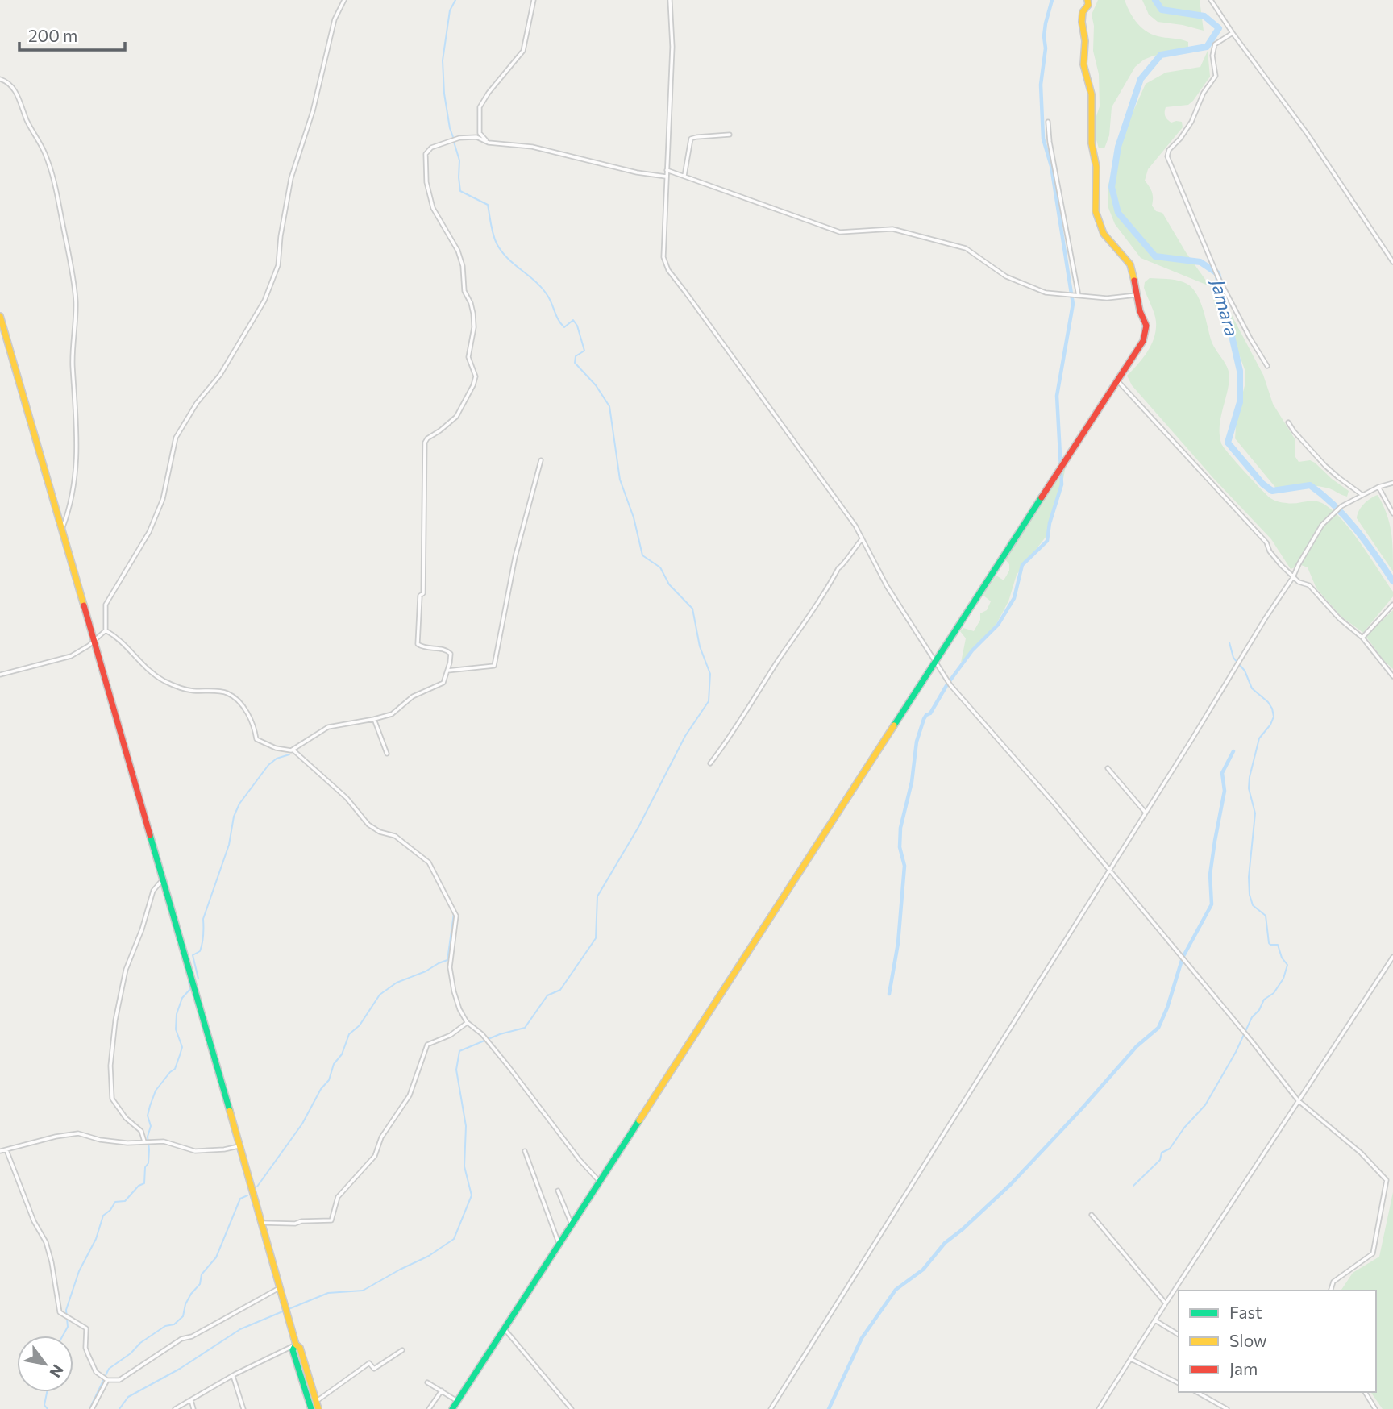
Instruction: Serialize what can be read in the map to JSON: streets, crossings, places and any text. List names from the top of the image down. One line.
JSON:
{"water":["Jamara"],"legend":["Fast","Slow","Jam"],"scale_bar":"200 m","north":"bottom right"}
